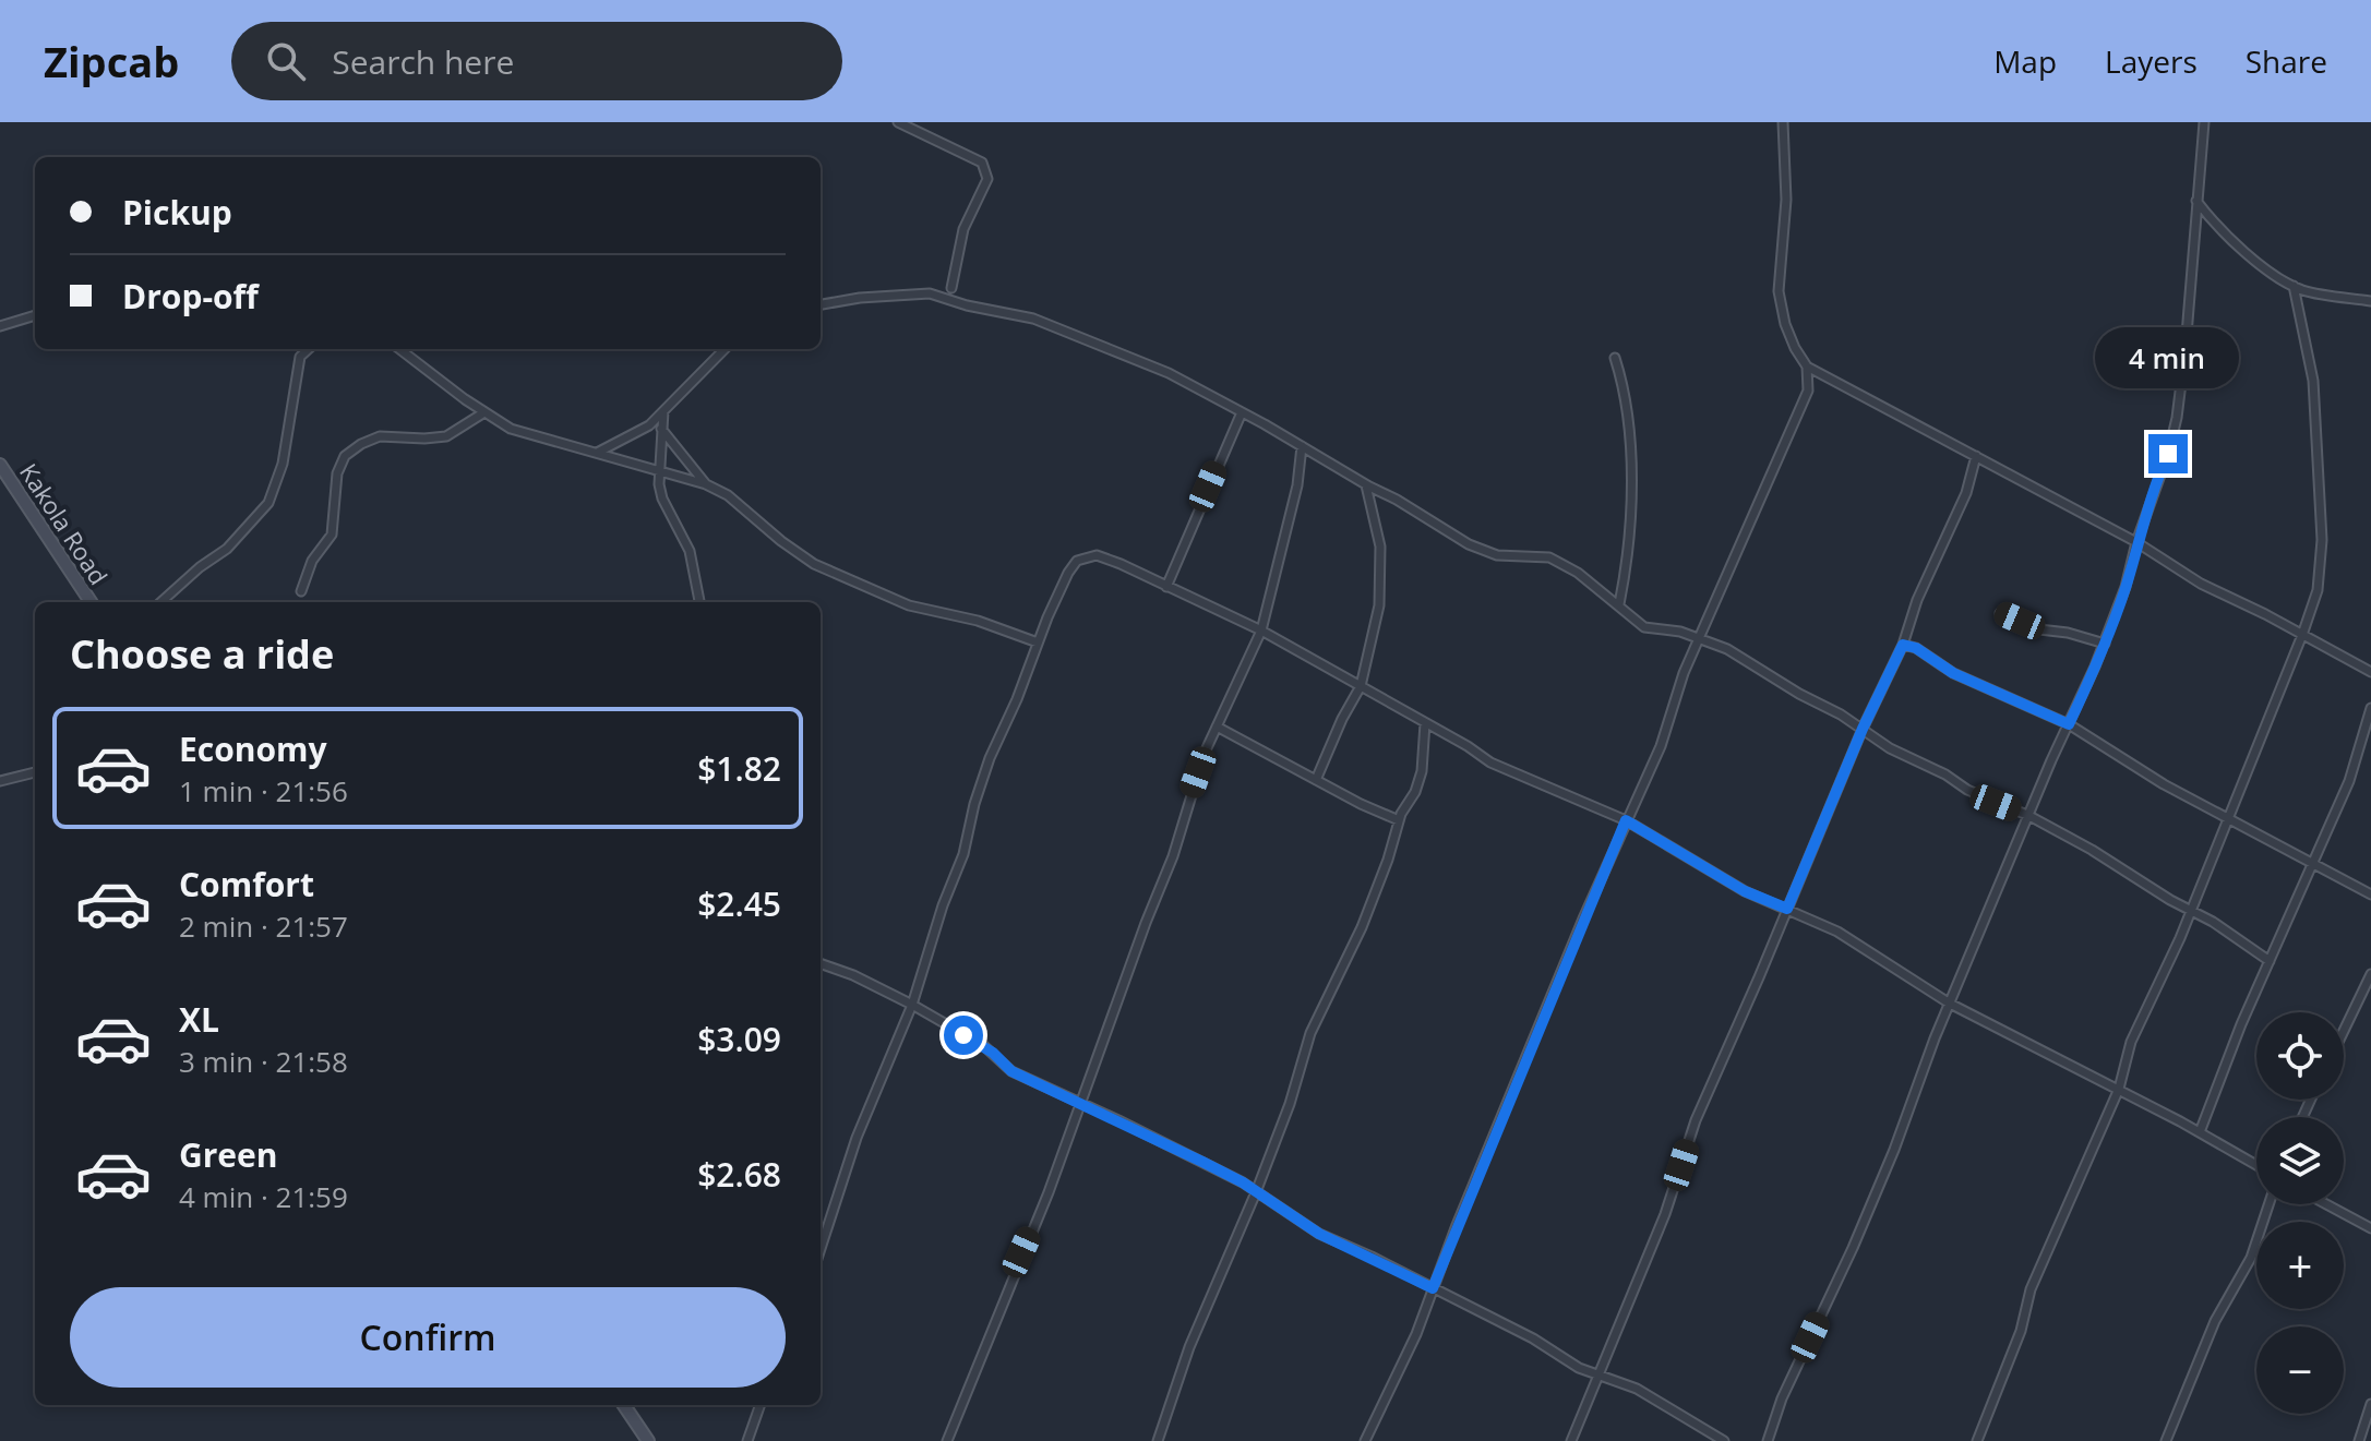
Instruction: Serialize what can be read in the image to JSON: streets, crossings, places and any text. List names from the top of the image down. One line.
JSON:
{"streets":{"main road":["Kakola Road"]},"page":{"header":"Zipcab","search":"Search here","nav":["Map","Layers","Share"],"banner":["Pickup","Drop-off"],"bubble":"4 min","heading":"Choose a ride","list":[{"name":"Economy","note":"1 min · 21:56","value":"$1.82"},{"name":"Comfort","note":"2 min · 21:57","value":"$2.45"},{"name":"XL","note":"3 min · 21:58","value":"$3.09"},{"name":"Green","note":"4 min · 21:59","value":"$2.68"}],"map_buttons":["+","−"],"buttons":"Confirm"}}
